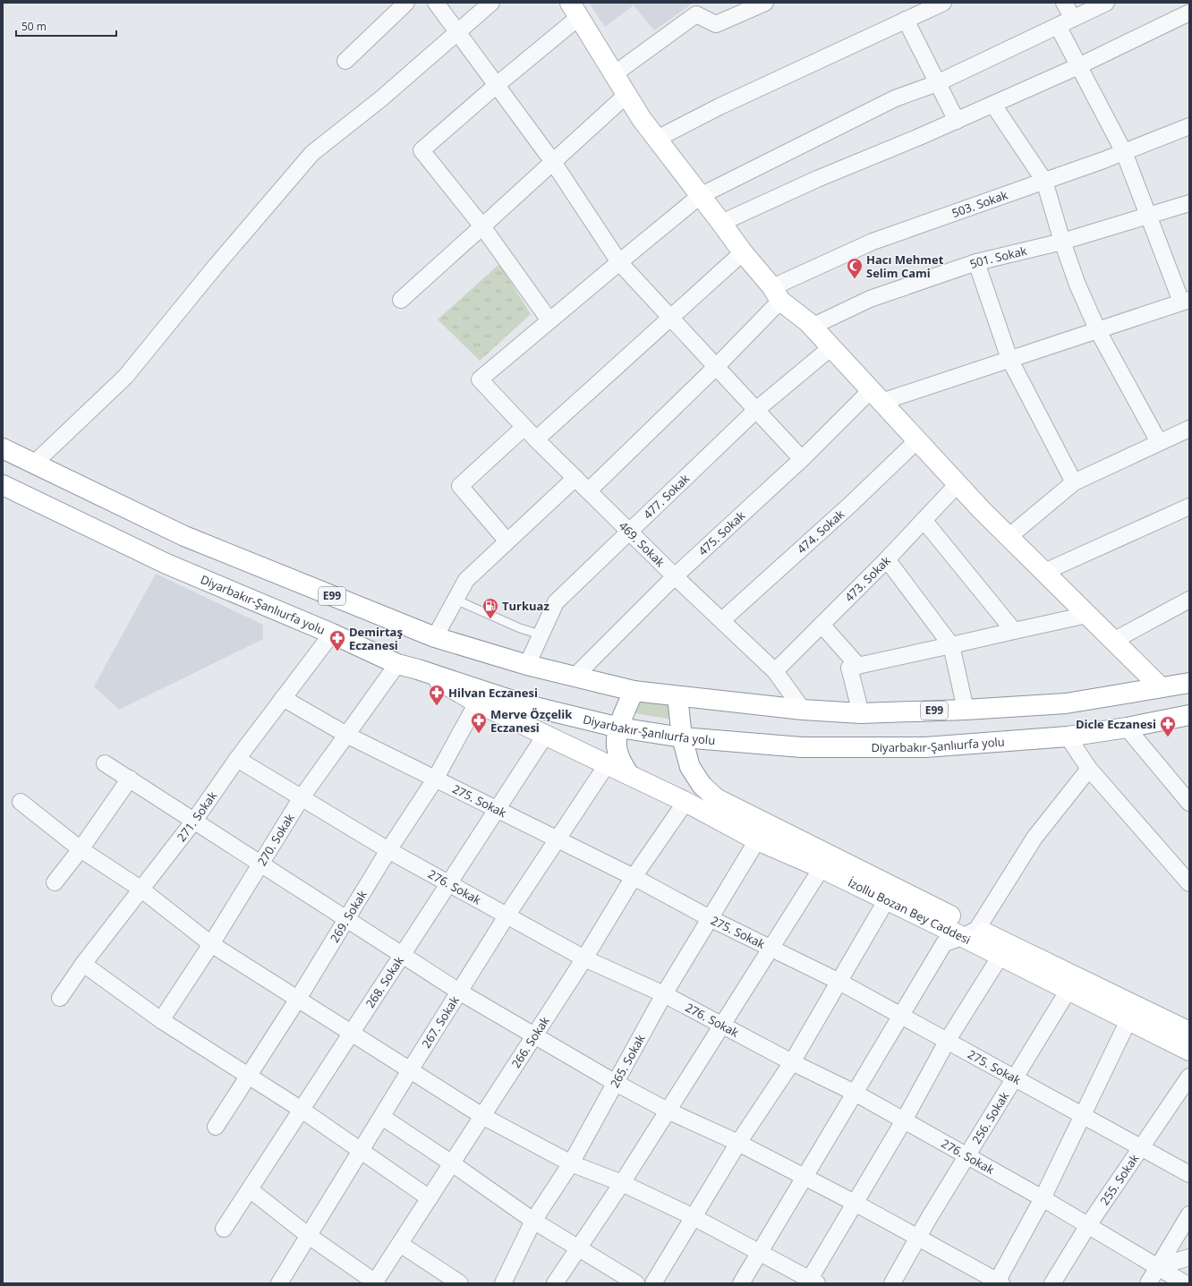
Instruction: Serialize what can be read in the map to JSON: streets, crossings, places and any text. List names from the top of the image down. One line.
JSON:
{"streets":{"main road":["E99","Diyarbakır-Şanlıurfa yolu","İzollu Bozan Bey Caddesi"],"street":["503. Sokak","501. Sokak","477. Sokak","474. Sokak","475. Sokak","469. Sokak","473. Sokak","275. Sokak","271. Sokak","270. Sokak","276. Sokak","269. Sokak","268. Sokak","267. Sokak","266. Sokak","265. Sokak","256. Sokak","255. Sokak"]},"crossings":[["477. Sokak","469. Sokak"],["477. Sokak","E99"],["474. Sokak","469. Sokak"],["475. Sokak","469. Sokak"],["475. Sokak","E99"],["469. Sokak","473. Sokak"],["469. Sokak","E99"],["E99","İzollu Bozan Bey Caddesi"],["Diyarbakır-Şanlıurfa yolu","271. Sokak"],["Diyarbakır-Şanlıurfa yolu","270. Sokak"],["Diyarbakır-Şanlıurfa yolu","İzollu Bozan Bey Caddesi"],["275. Sokak","271. Sokak"],["275. Sokak","270. Sokak"],["275. Sokak","269. Sokak"],["275. Sokak","268. Sokak"],["275. Sokak","267. Sokak"],["275. Sokak","266. Sokak"],["275. Sokak","265. Sokak"],["275. Sokak","256. Sokak"],["275. Sokak","255. Sokak"],["271. Sokak","276. Sokak"],["270. Sokak","276. Sokak"],["276. Sokak","269. Sokak"],["276. Sokak","268. Sokak"],["276. Sokak","267. Sokak"],["276. Sokak","266. Sokak"],["276. Sokak","265. Sokak"],["276. Sokak","256. Sokak"],["276. Sokak","255. Sokak"],["İzollu Bozan Bey Caddesi","269. Sokak"],["İzollu Bozan Bey Caddesi","268. Sokak"],["İzollu Bozan Bey Caddesi","267. Sokak"],["İzollu Bozan Bey Caddesi","266. Sokak"],["İzollu Bozan Bey Caddesi","265. Sokak"],["İzollu Bozan Bey Caddesi","256. Sokak"]],"places":{"mosque":["Hacı Mehmet Selim Cami"],"fuel station":["Turkuaz"],"pharmacy":["Demirtaş Eczanesi","Hilvan Eczanesi","Merve Özçelik Eczanesi","Dicle Eczanesi"]},"scale_bar":"50 m"}
